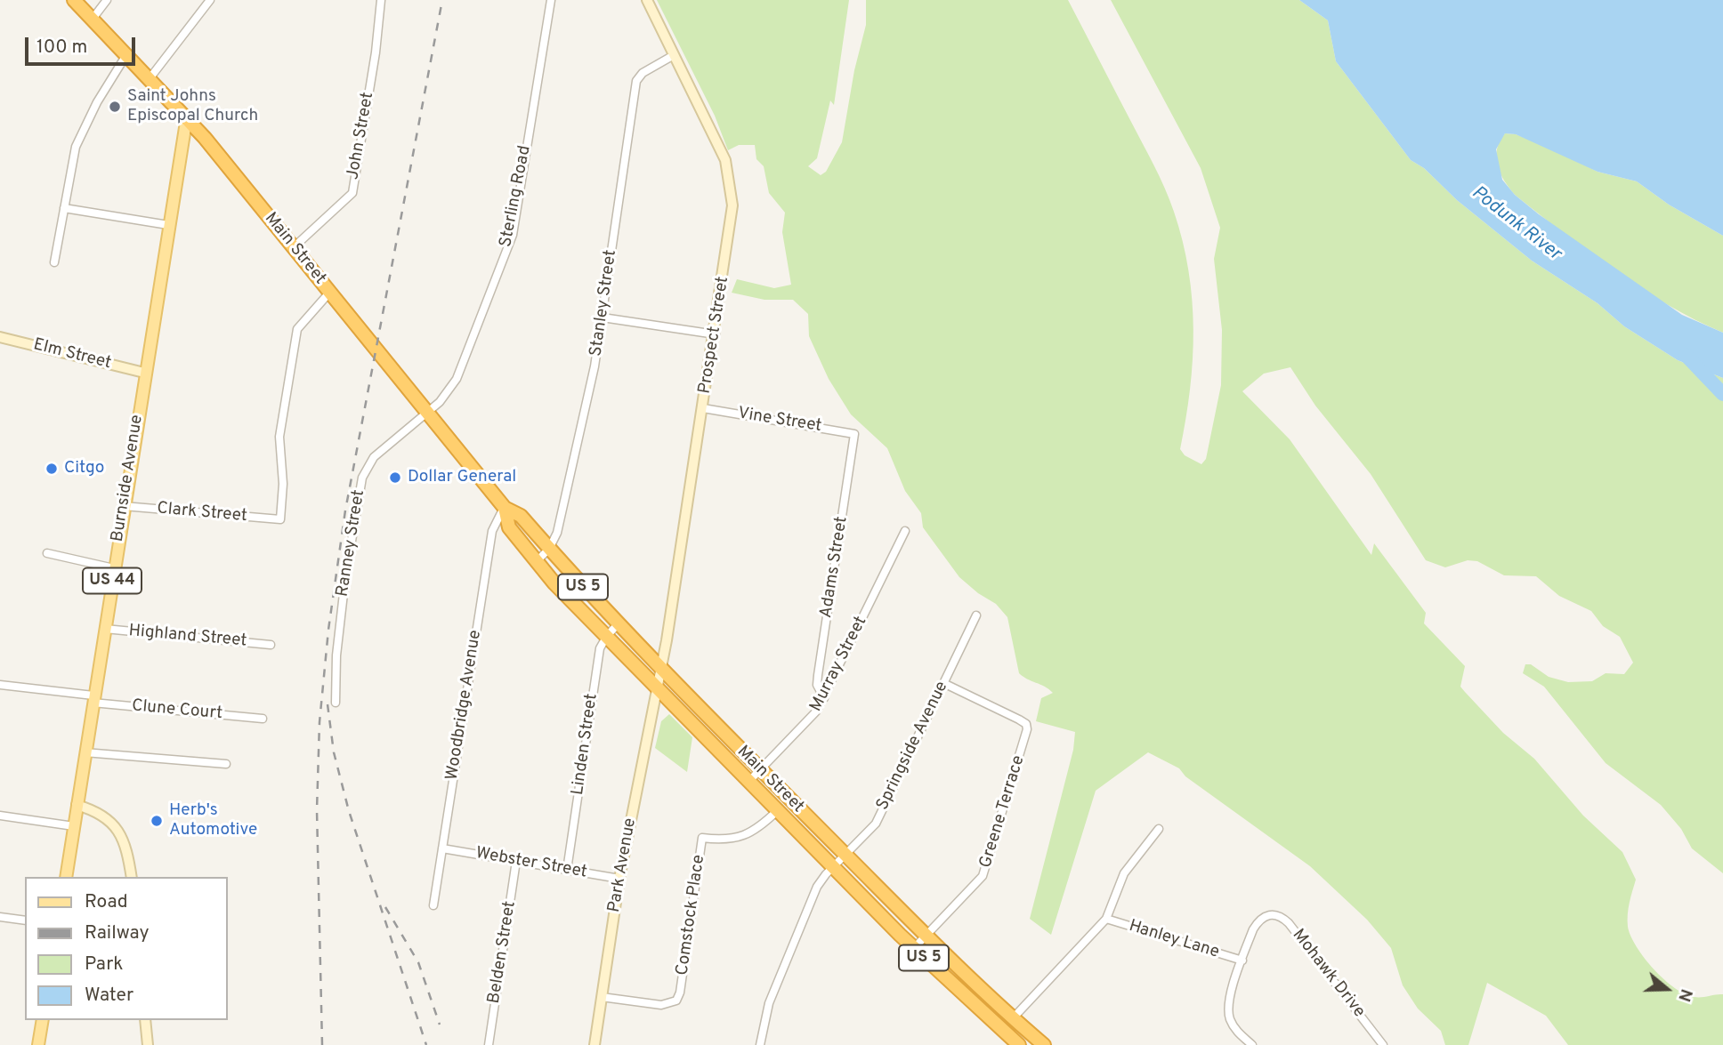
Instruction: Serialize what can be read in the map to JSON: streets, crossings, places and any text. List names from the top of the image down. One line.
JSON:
{"streets":{"highway":["Main Street","US 5"],"main road":["Prospect Street","Elm Street","Burnside Avenue","US 44","Park Avenue"],"street":["John Street","Sterling Road","Stanley Street","Vine Street","Clark Street","Ranney Street","Adams Street","Highland Street","Murray Street","Woodbridge Avenue","Clune Court","Linden Street","Springside Avenue","Greene Terrace","Webster Street","Comstock Place","Hanley Lane","Belden Street","Mohawk Drive"]},"crossings":[["John Street","Main Street"],["Sterling Road","Main Street"],["Sterling Road","Ranney Street"],["Main Street","Stanley Street"],["Main Street","Prospect Street"],["Main Street","Burnside Avenue"],["Main Street","Clark Street"],["Main Street","Ranney Street"],["Main Street","Murray Street"],["Main Street","Woodbridge Avenue"],["Main Street","Linden Street"],["Main Street","Springside Avenue"],["Main Street","Greene Terrace"],["Main Street","Park Avenue"],["Main Street","Comstock Place"],["Stanley Street","Prospect Street"],["Prospect Street","Vine Street"],["Prospect Street","Park Avenue"],["Elm Street","Burnside Avenue"],["Vine Street","Adams Street"],["Burnside Avenue","Clark Street"],["Burnside Avenue","Highland Street"],["Burnside Avenue","Clune Court"],["Adams Street","Murray Street"],["Woodbridge Avenue","Webster Street"],["Linden Street","Webster Street"],["Springside Avenue","Greene Terrace"],["Webster Street","Park Avenue"],["Webster Street","Belden Street"],["Park Avenue","Comstock Place"],["Hanley Lane","Mohawk Drive"]],"water":["Podunk River"],"places":["Saint Johns Episcopal Church","Citgo","Dollar General","Herb's Automotive"],"legend":["Road","Railway","Park","Water"],"scale_bar":"100 m","north":"right"}
